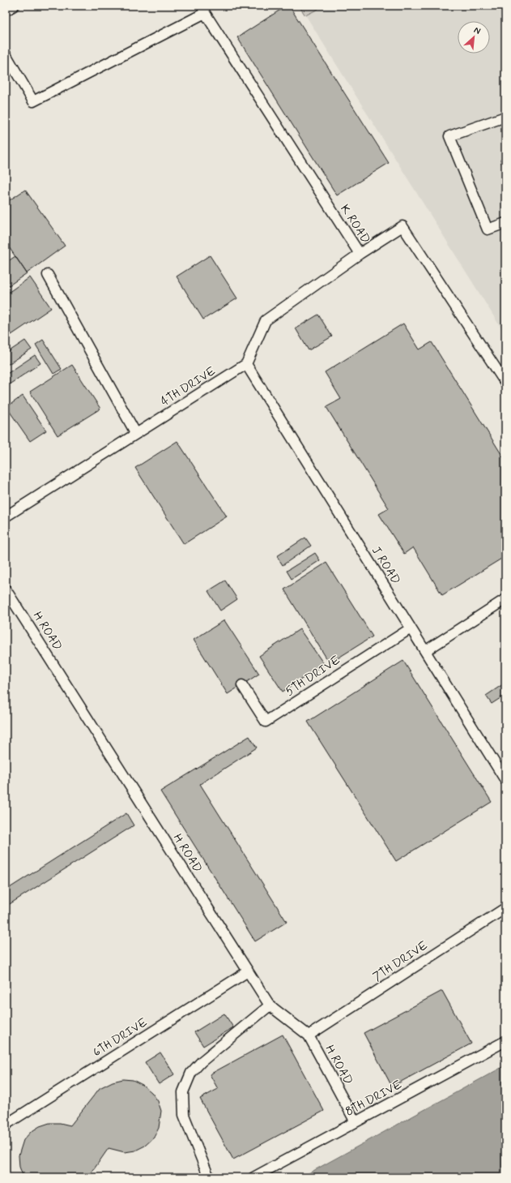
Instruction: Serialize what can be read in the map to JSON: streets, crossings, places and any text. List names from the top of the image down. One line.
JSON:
{"streets":{"lane":["K ROAD","4TH DRIVE","J ROAD","H ROAD","5TH DRIVE","7TH DRIVE","6TH DRIVE","8TH DRIVE"]},"crossings":[["4TH DRIVE","J ROAD"],["J ROAD","5TH DRIVE"],["H ROAD","7TH DRIVE"],["H ROAD","6TH DRIVE"],["H ROAD","8TH DRIVE"]],"north":"top right"}
